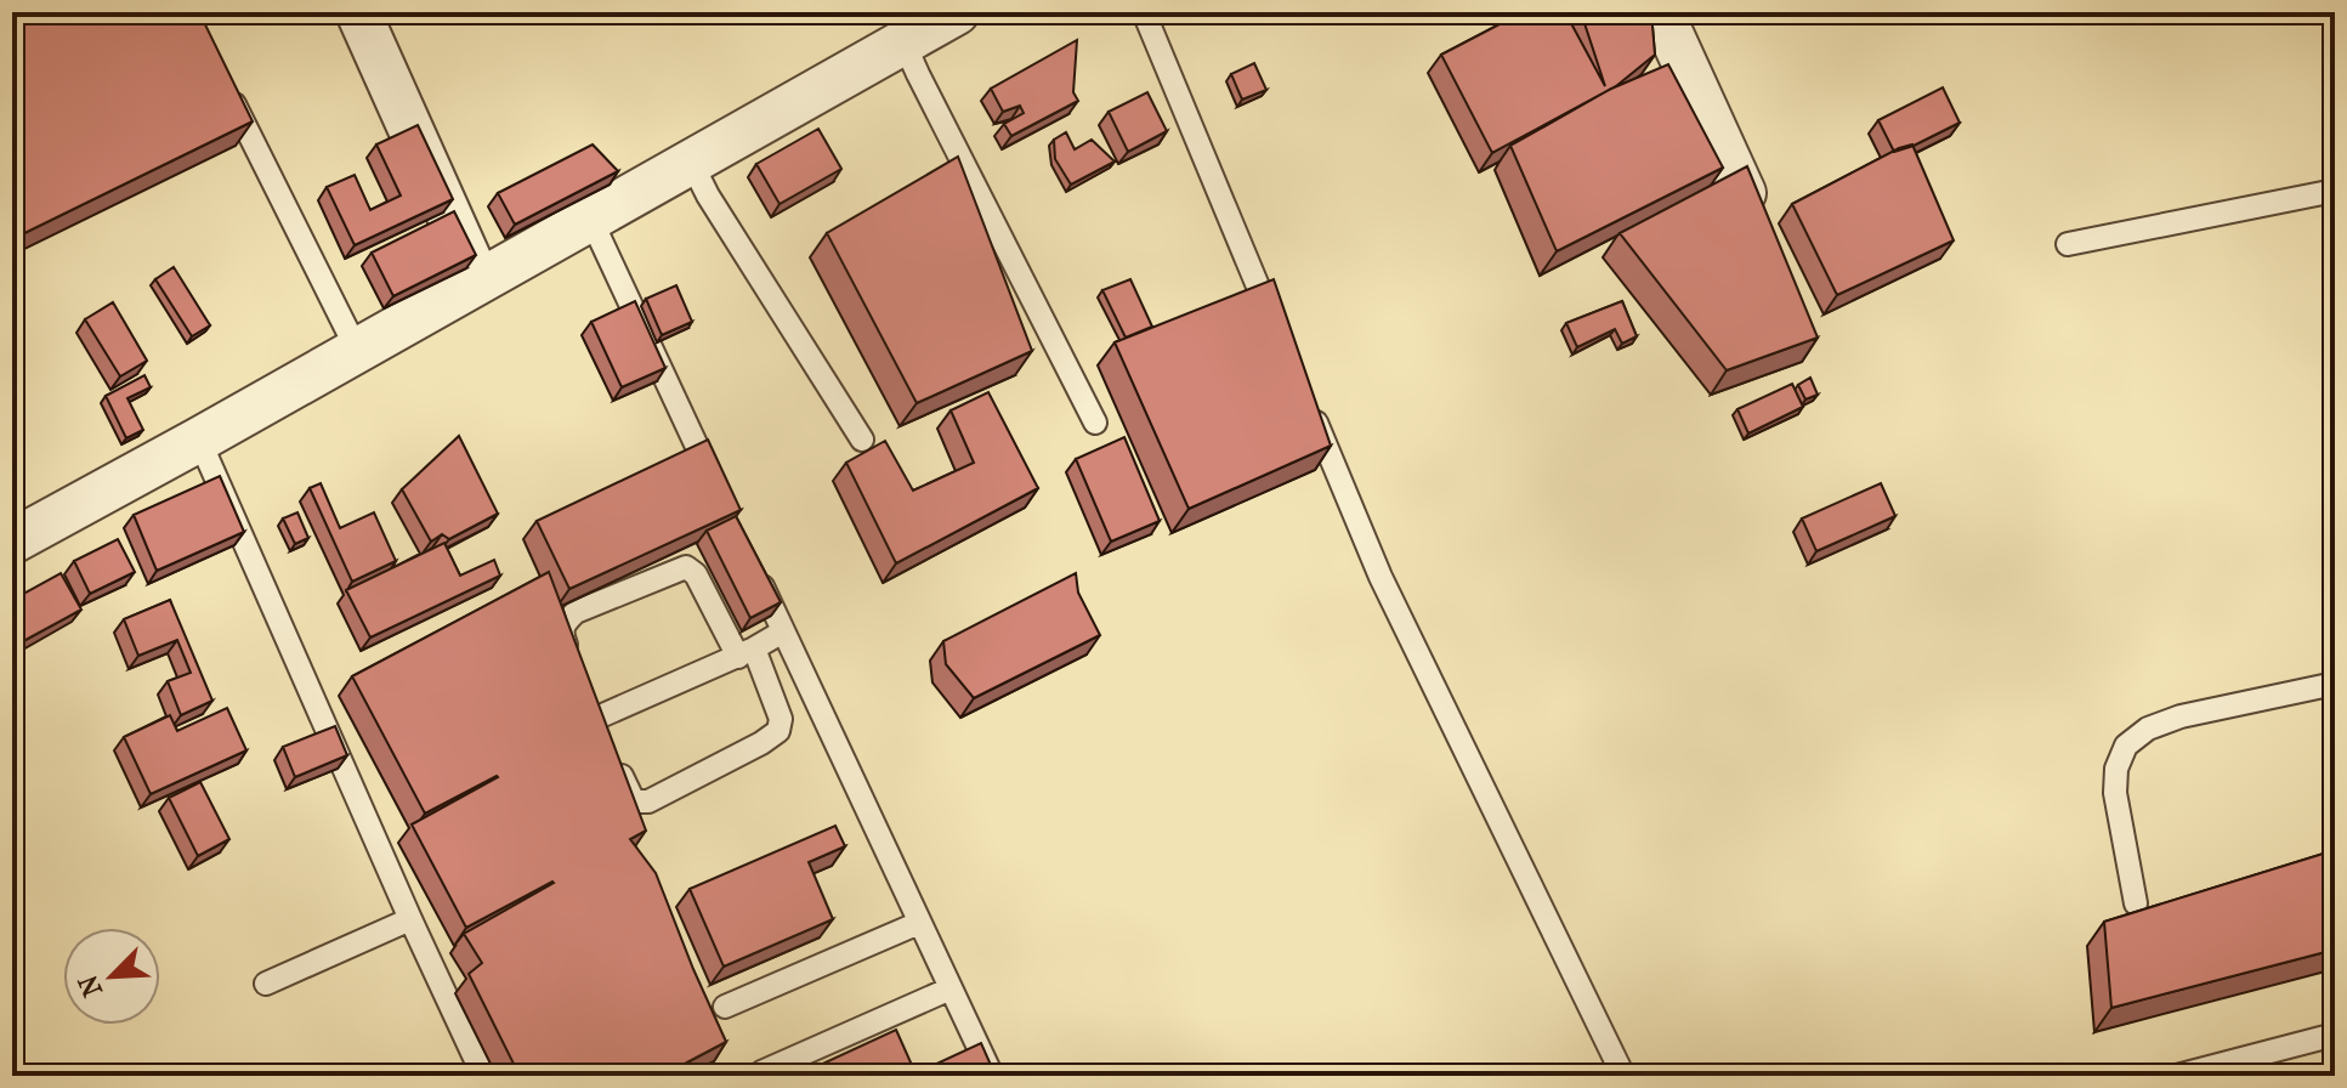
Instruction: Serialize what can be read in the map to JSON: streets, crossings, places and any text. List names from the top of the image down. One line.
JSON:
{"north":"bottom left"}
